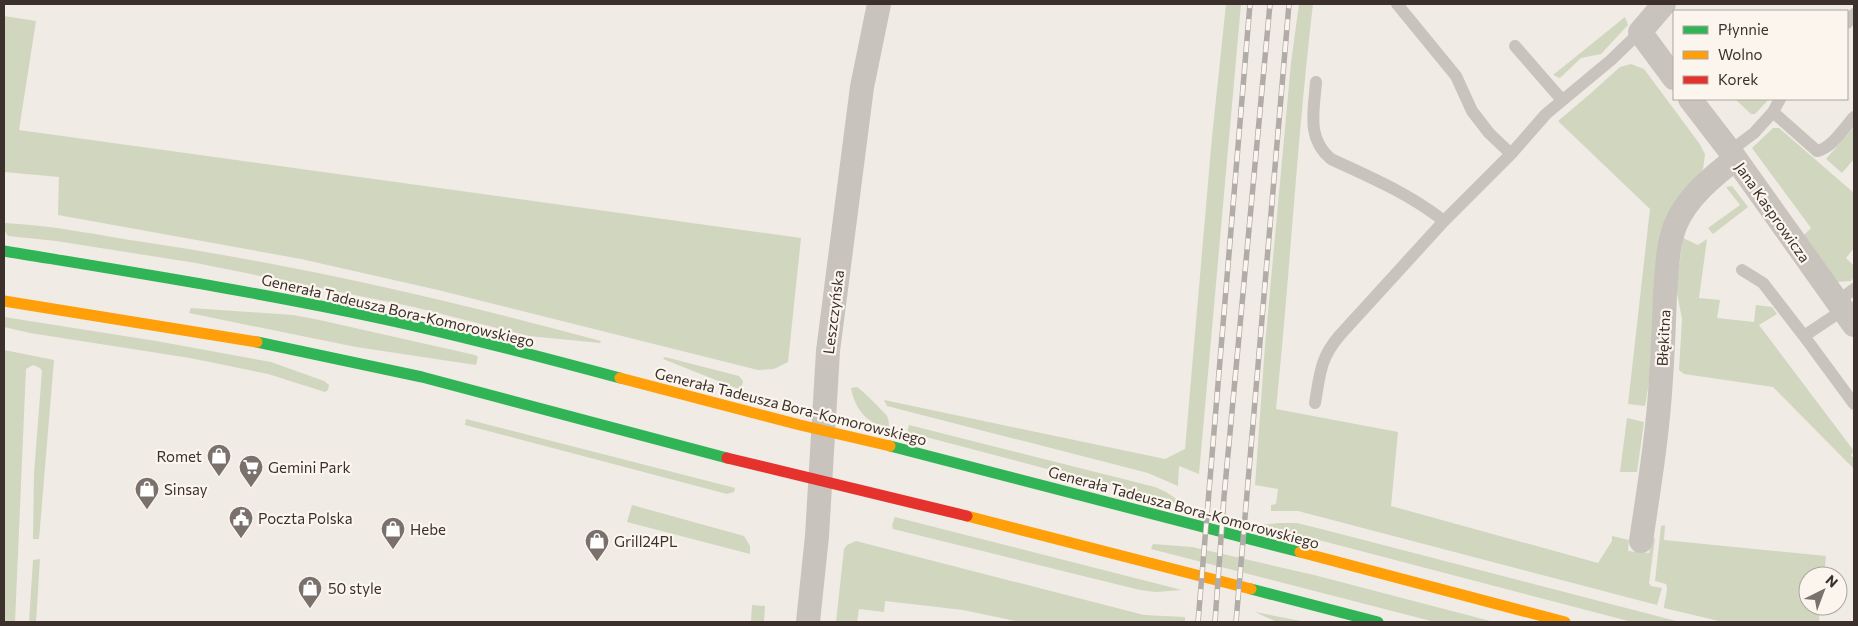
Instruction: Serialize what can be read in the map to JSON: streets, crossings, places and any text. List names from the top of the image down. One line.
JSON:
{"streets":{"main road":["Generała Tadeusza Bora-Komorowskiego"],"street":["Jana Kasprowicza","Leszczyńska","Błękitna"]},"crossings":[["Jana Kasprowicza","Błękitna"],["Generała Tadeusza Bora-Komorowskiego","Leszczyńska"]],"places":{"shop":["Romet","Sinsay","Hebe","Grill24PL","50 style"],"supermarket":["Gemini Park"],"public building":["Poczta Polska"]},"legend":["Płynnie","Wolno","Korek"],"north":"top right"}
